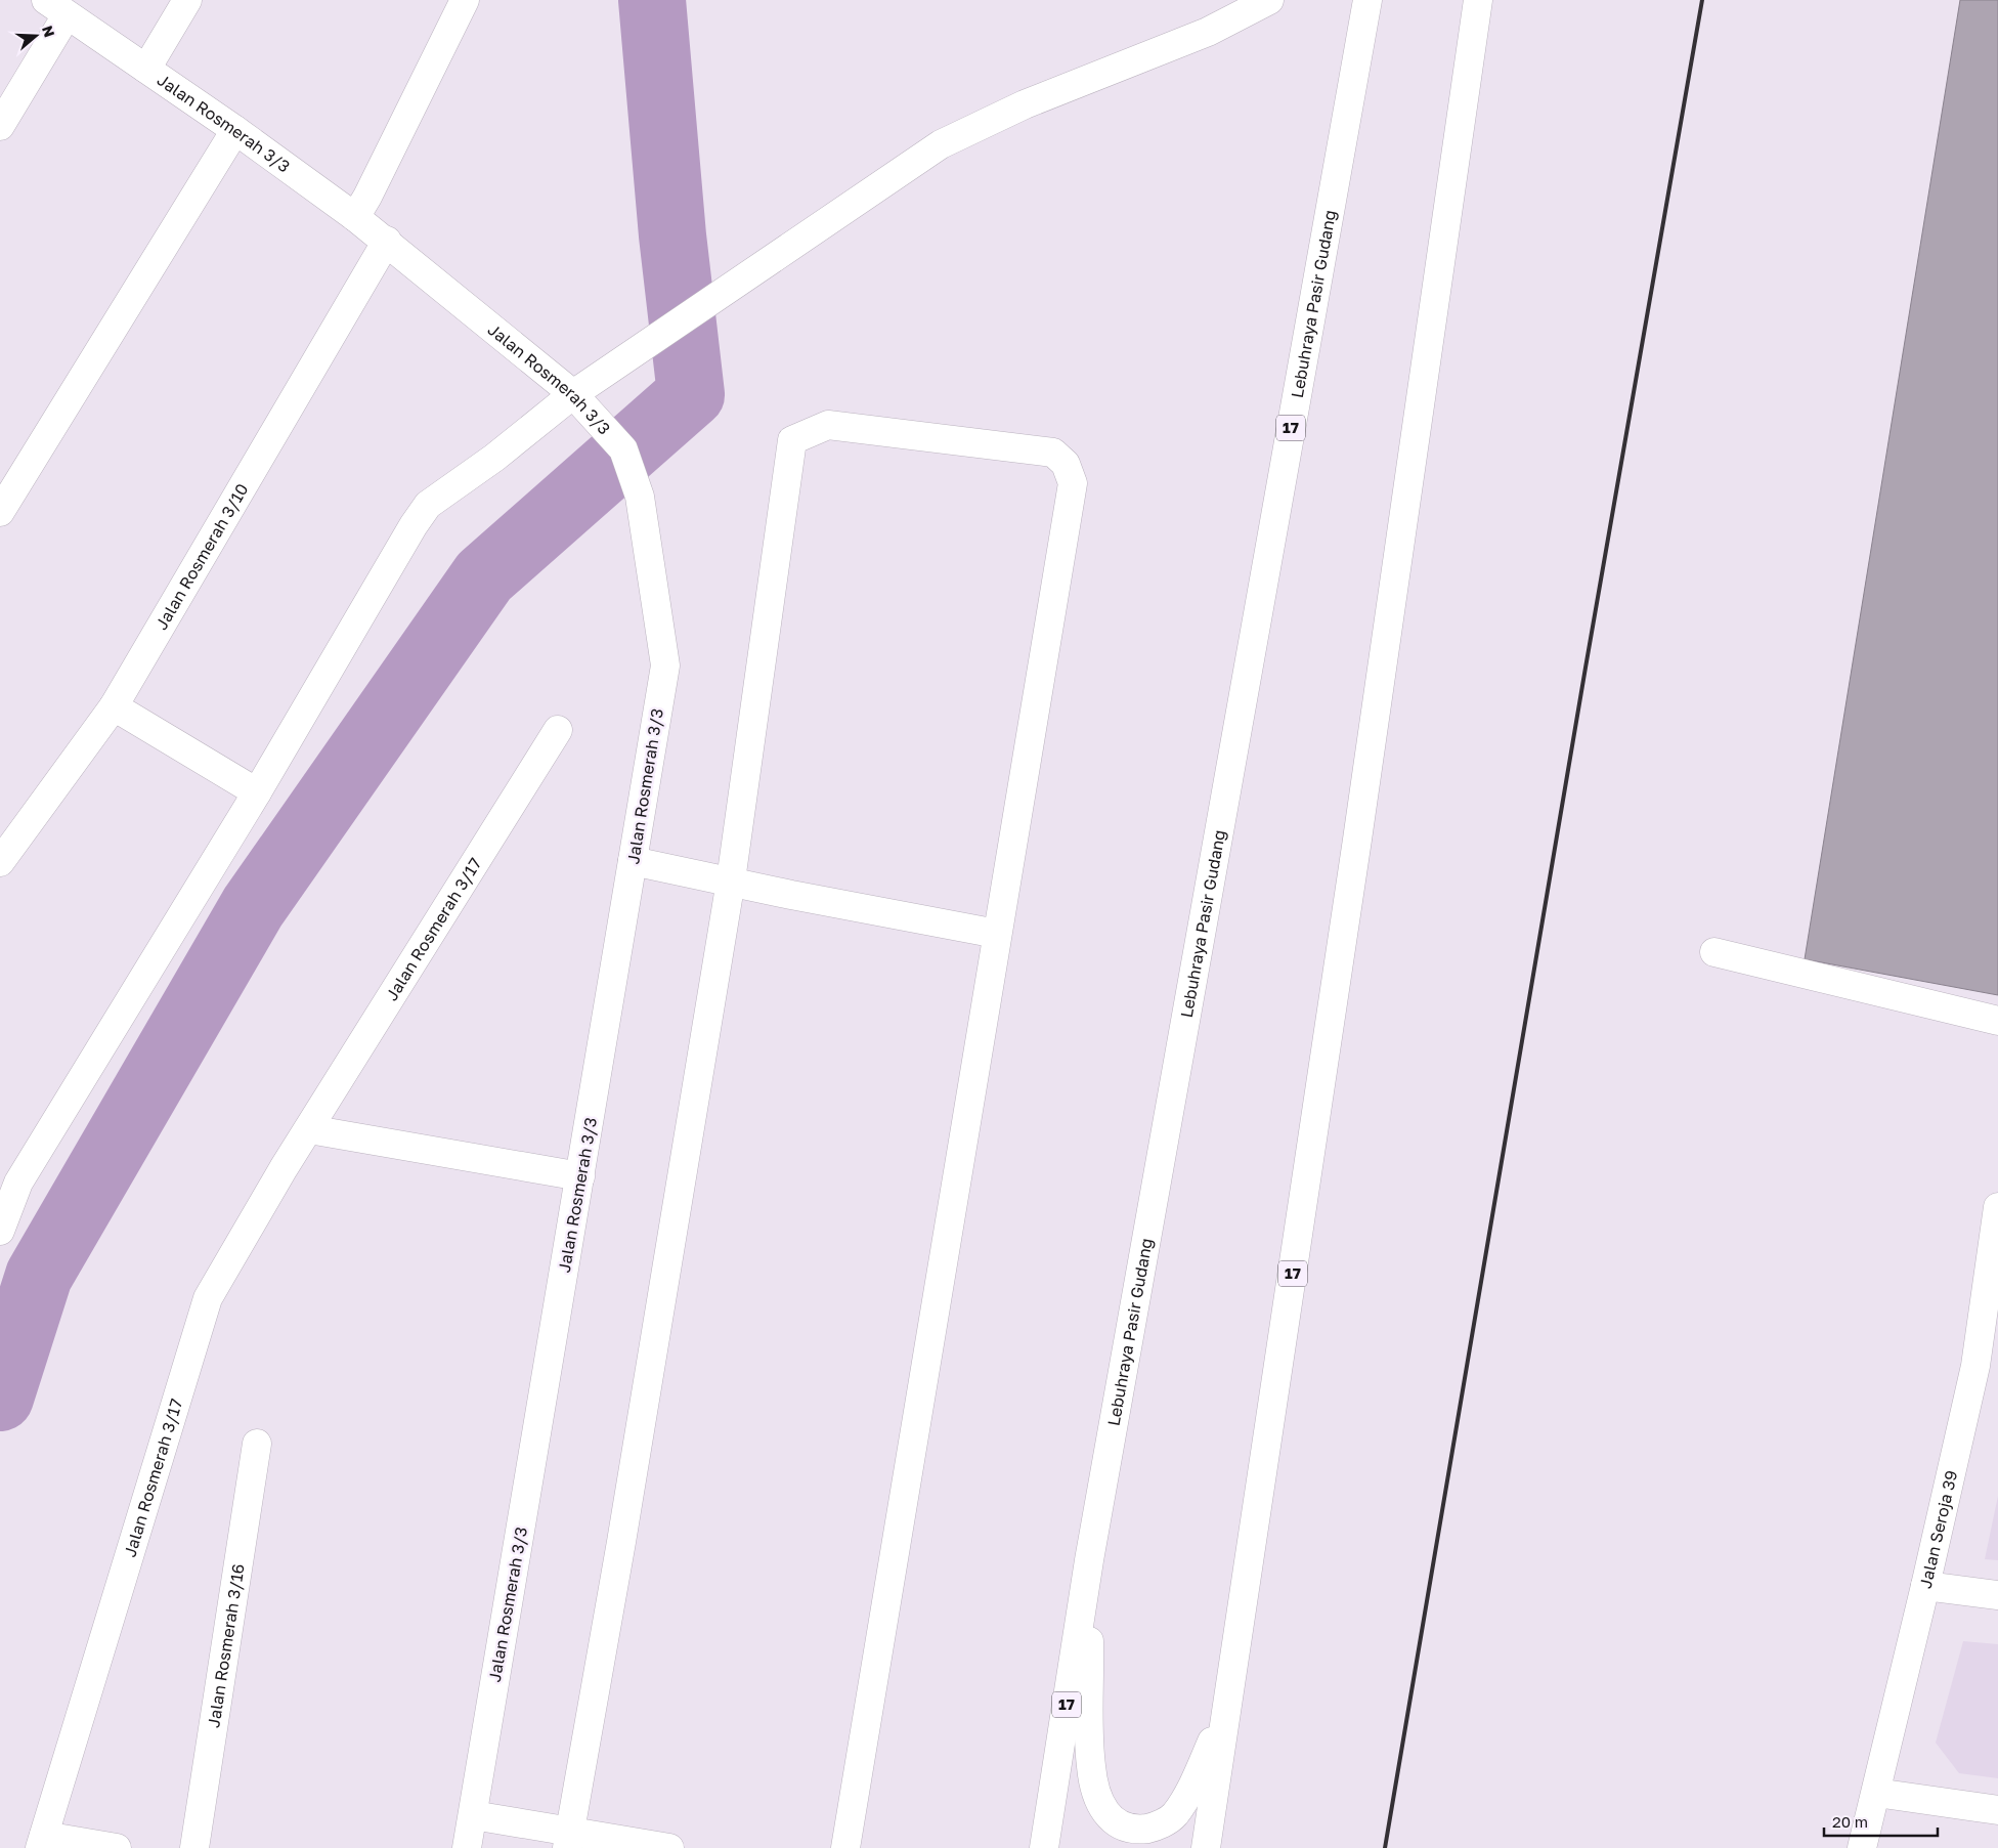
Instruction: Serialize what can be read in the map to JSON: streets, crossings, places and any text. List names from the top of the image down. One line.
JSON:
{"streets":{"main road":["Jalan Rosmerah 3/3","Lebuhraya Pasir Gudang","17","Jalan Rosmerah 3/10","Jalan Rosmerah 3/17","Jalan Seroja 39","Jalan Rosmerah 3/16"]},"crossings":[["Jalan Rosmerah 3/3","Jalan Rosmerah 3/10"]],"scale_bar":"20 m","north":"right"}
